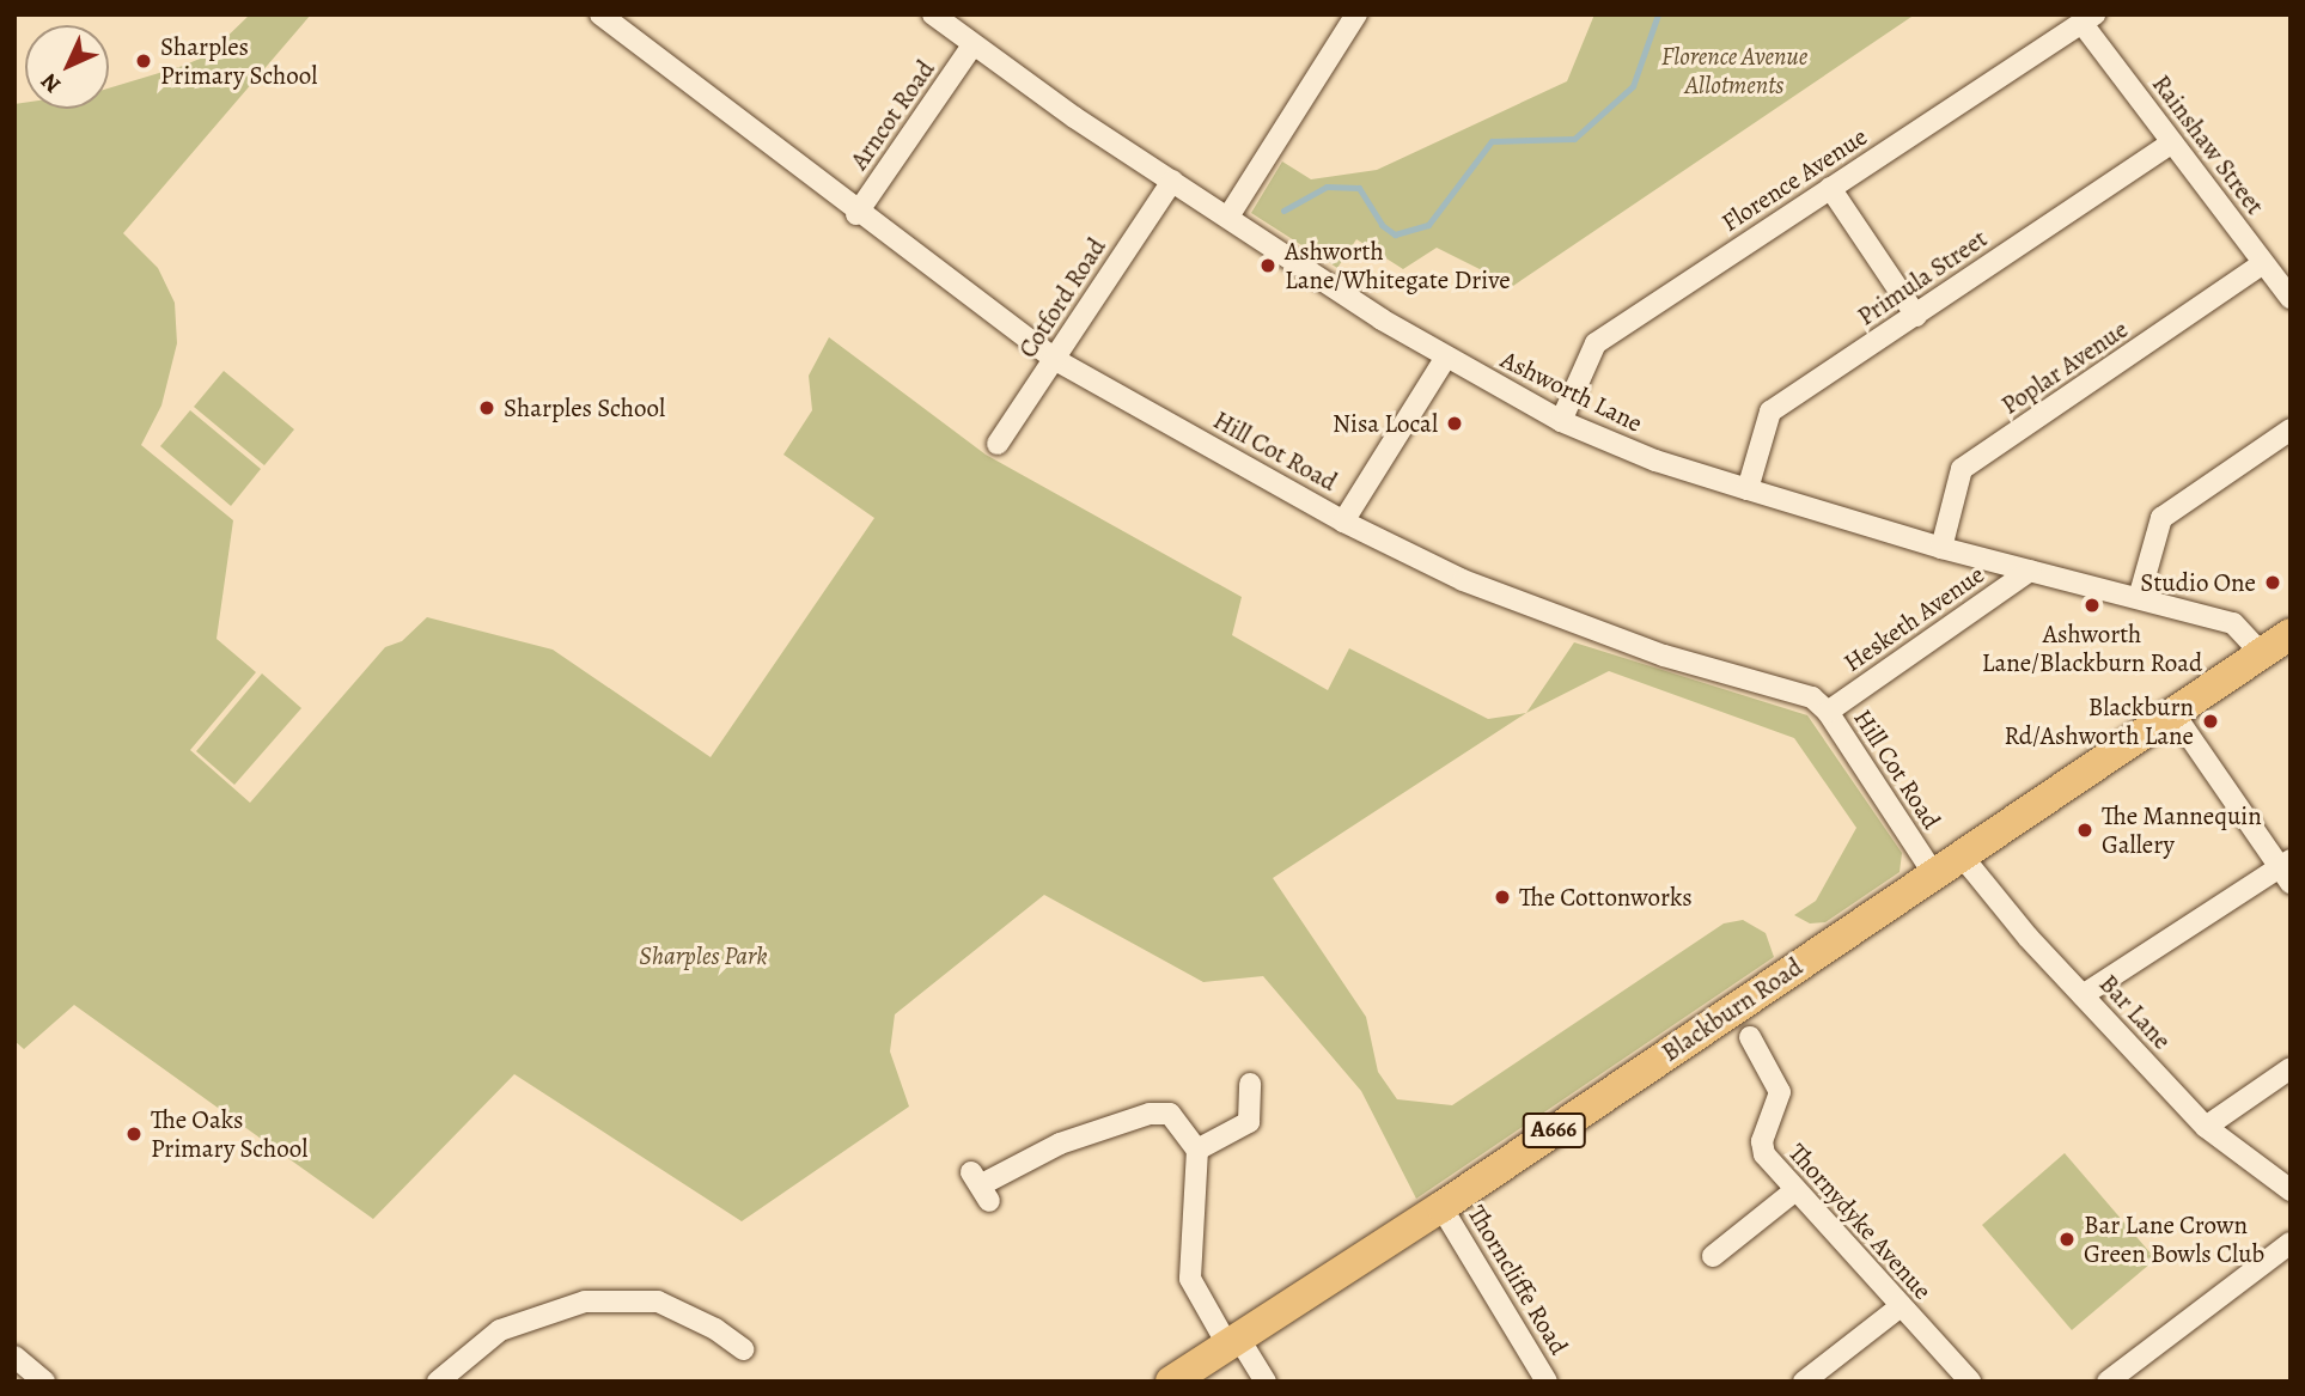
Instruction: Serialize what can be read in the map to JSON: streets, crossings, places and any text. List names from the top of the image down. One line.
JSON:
{"streets":{"highway":["Blackburn Road","A666"],"street":["Arncot Road","Rainshaw Street","Florence Avenue","Primula Street","Cotford Road","Poplar Avenue","Ashworth Lane","Hill Cot Road","Hesketh Avenue","Bar Lane","Thornydyke Avenue","Thorncliffe Road"]},"crossings":[["Arncot Road","Ashworth Lane"],["Arncot Road","Hill Cot Road"],["Rainshaw Street","Florence Avenue"],["Rainshaw Street","Primula Street"],["Rainshaw Street","Poplar Avenue"],["Florence Avenue","Ashworth Lane"],["Primula Street","Ashworth Lane"],["Cotford Road","Ashworth Lane"],["Cotford Road","Hill Cot Road"],["Poplar Avenue","Ashworth Lane"],["Ashworth Lane","Hesketh Avenue"],["Ashworth Lane","Blackburn Road"],["Hill Cot Road","Hesketh Avenue"],["Hill Cot Road","Blackburn Road"],["Blackburn Road","Bar Lane"],["Blackburn Road","Thorncliffe Road"]],"parks":["Florence Avenue Allotments","Sharples Park"],"places":["Sharples Primary School","Ashworth Lane/Whitegate Drive","Sharples School","Nisa Local","Studio One","Ashworth Lane/Blackburn Road","Blackburn Rd/Ashworth Lane","The Mannequin Gallery","The Cottonworks","The Oaks Primary School","Bar Lane Crown Green Bowls Club"],"north":"bottom left"}
